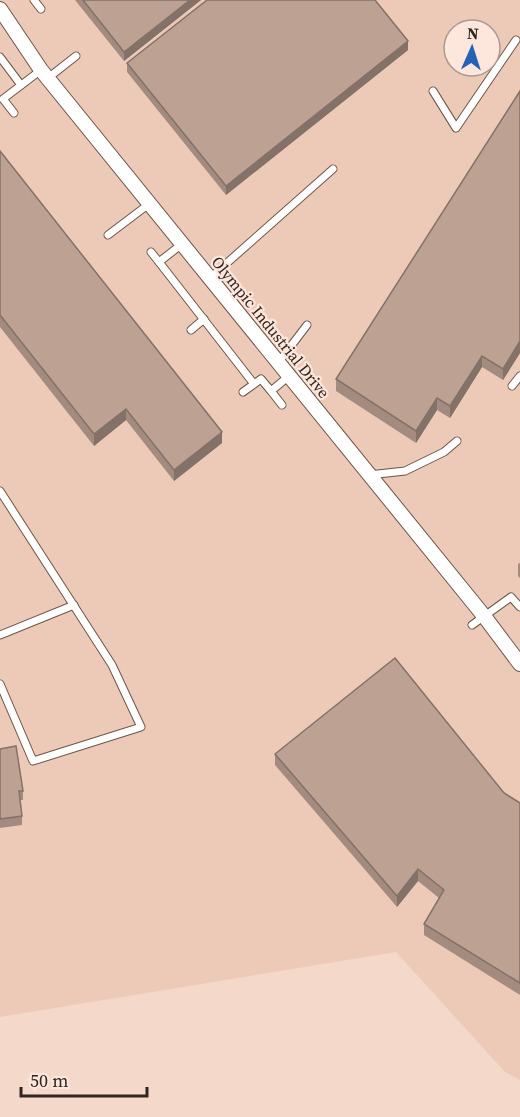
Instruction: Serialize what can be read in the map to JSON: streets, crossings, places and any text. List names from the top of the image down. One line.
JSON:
{"streets":{"street":["Olympic Industrial Drive"]},"scale_bar":"50 m","north":"top"}
